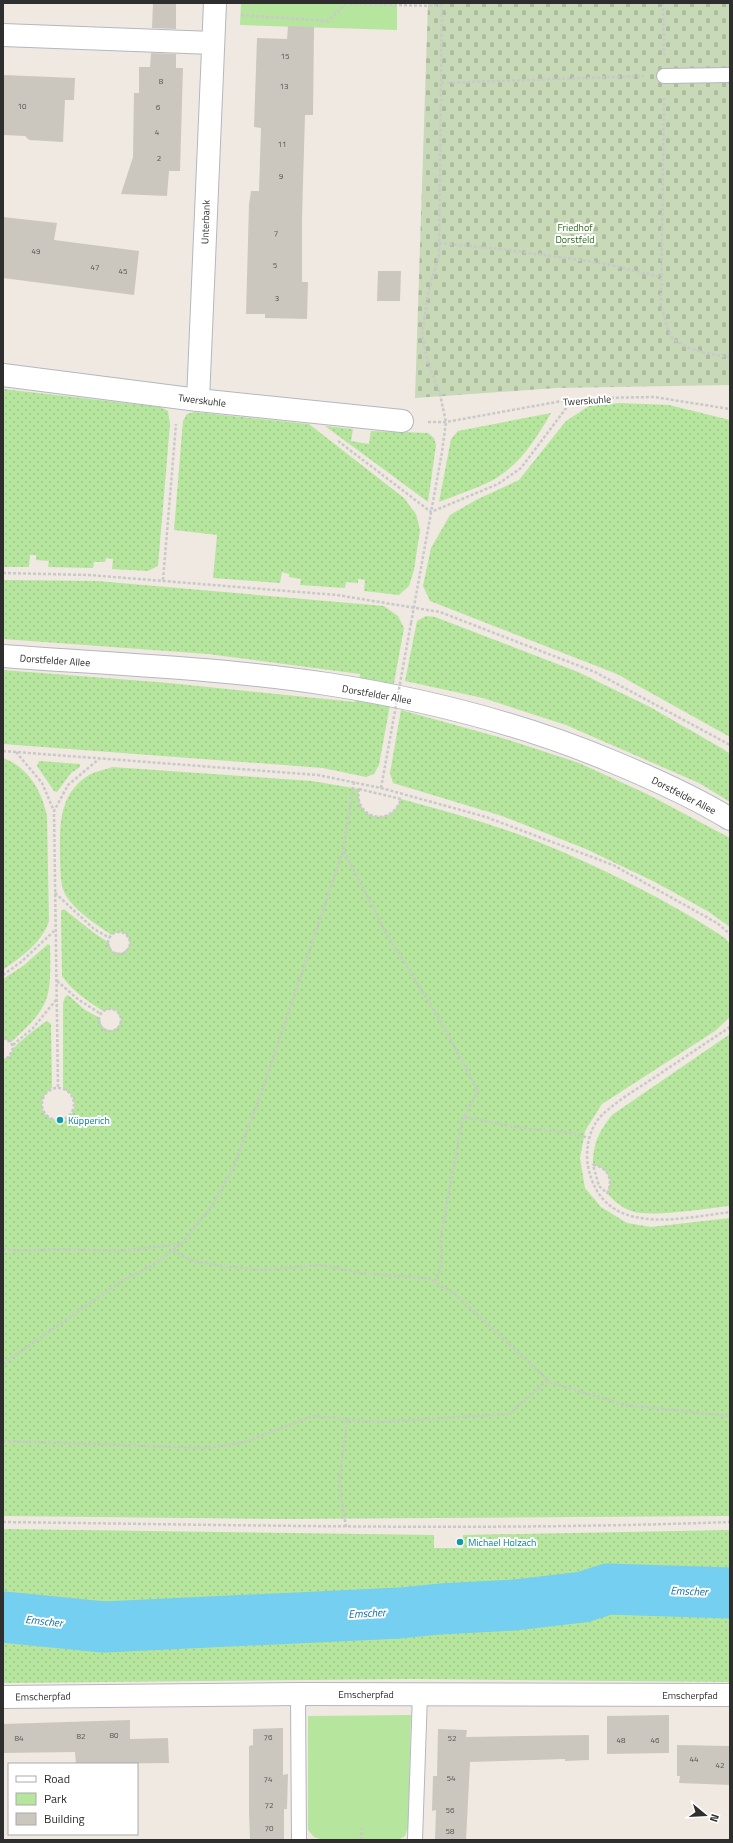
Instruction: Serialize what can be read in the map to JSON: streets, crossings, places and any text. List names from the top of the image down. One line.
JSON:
{"streets":{"street":["Unterbank","Twerskuhle","Dorstfelder Allee","Emscherpfad"]},"crossings":[["Unterbank","Twerskuhle"]],"water":["Emscher"],"parks":["Friedhof Dorstfeld"],"places":["Küpperich","Michael Holzach"],"house_numbers":["15","8","13","10","6","4","11","2","9","7","49","5","47","45","3","80","82","76","84","52","48","46","44","42","54","74","72","56","70","58"],"legend":["Road","Park","Building"],"north":"right"}
